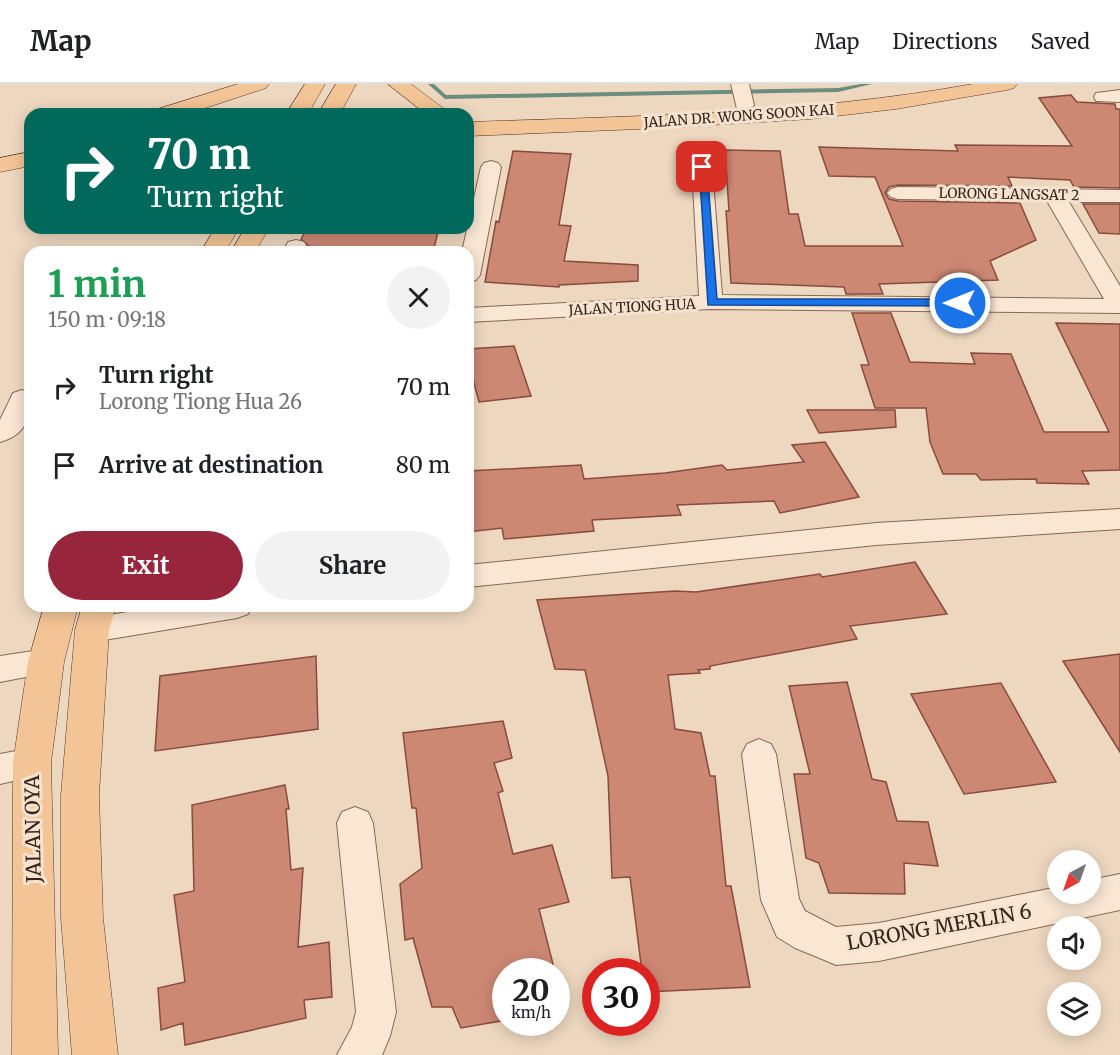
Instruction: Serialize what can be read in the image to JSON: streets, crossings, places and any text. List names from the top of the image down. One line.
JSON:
{"streets":{"main road":["JALAN DR. WONG SOON KAI","JALAN OYA"],"street":["LORONG LANGSAT 2","JALAN TIONG HUA","LORONG MERLIN 6"]},"north":"bottom left","page":{"header":"Map","nav":["Map","Directions","Saved"],"turn":["70 m","Turn right"],"heading":["1 min","150 m · 09:18"],"list":[{"name":"Turn right","note":"Lorong Tiong Hua 26","value":"70 m"},{"name":"Arrive at destination","value":"80 m"}],"buttons":["Exit","Share"],"speed":"20 km/h","limit":"30"}}
